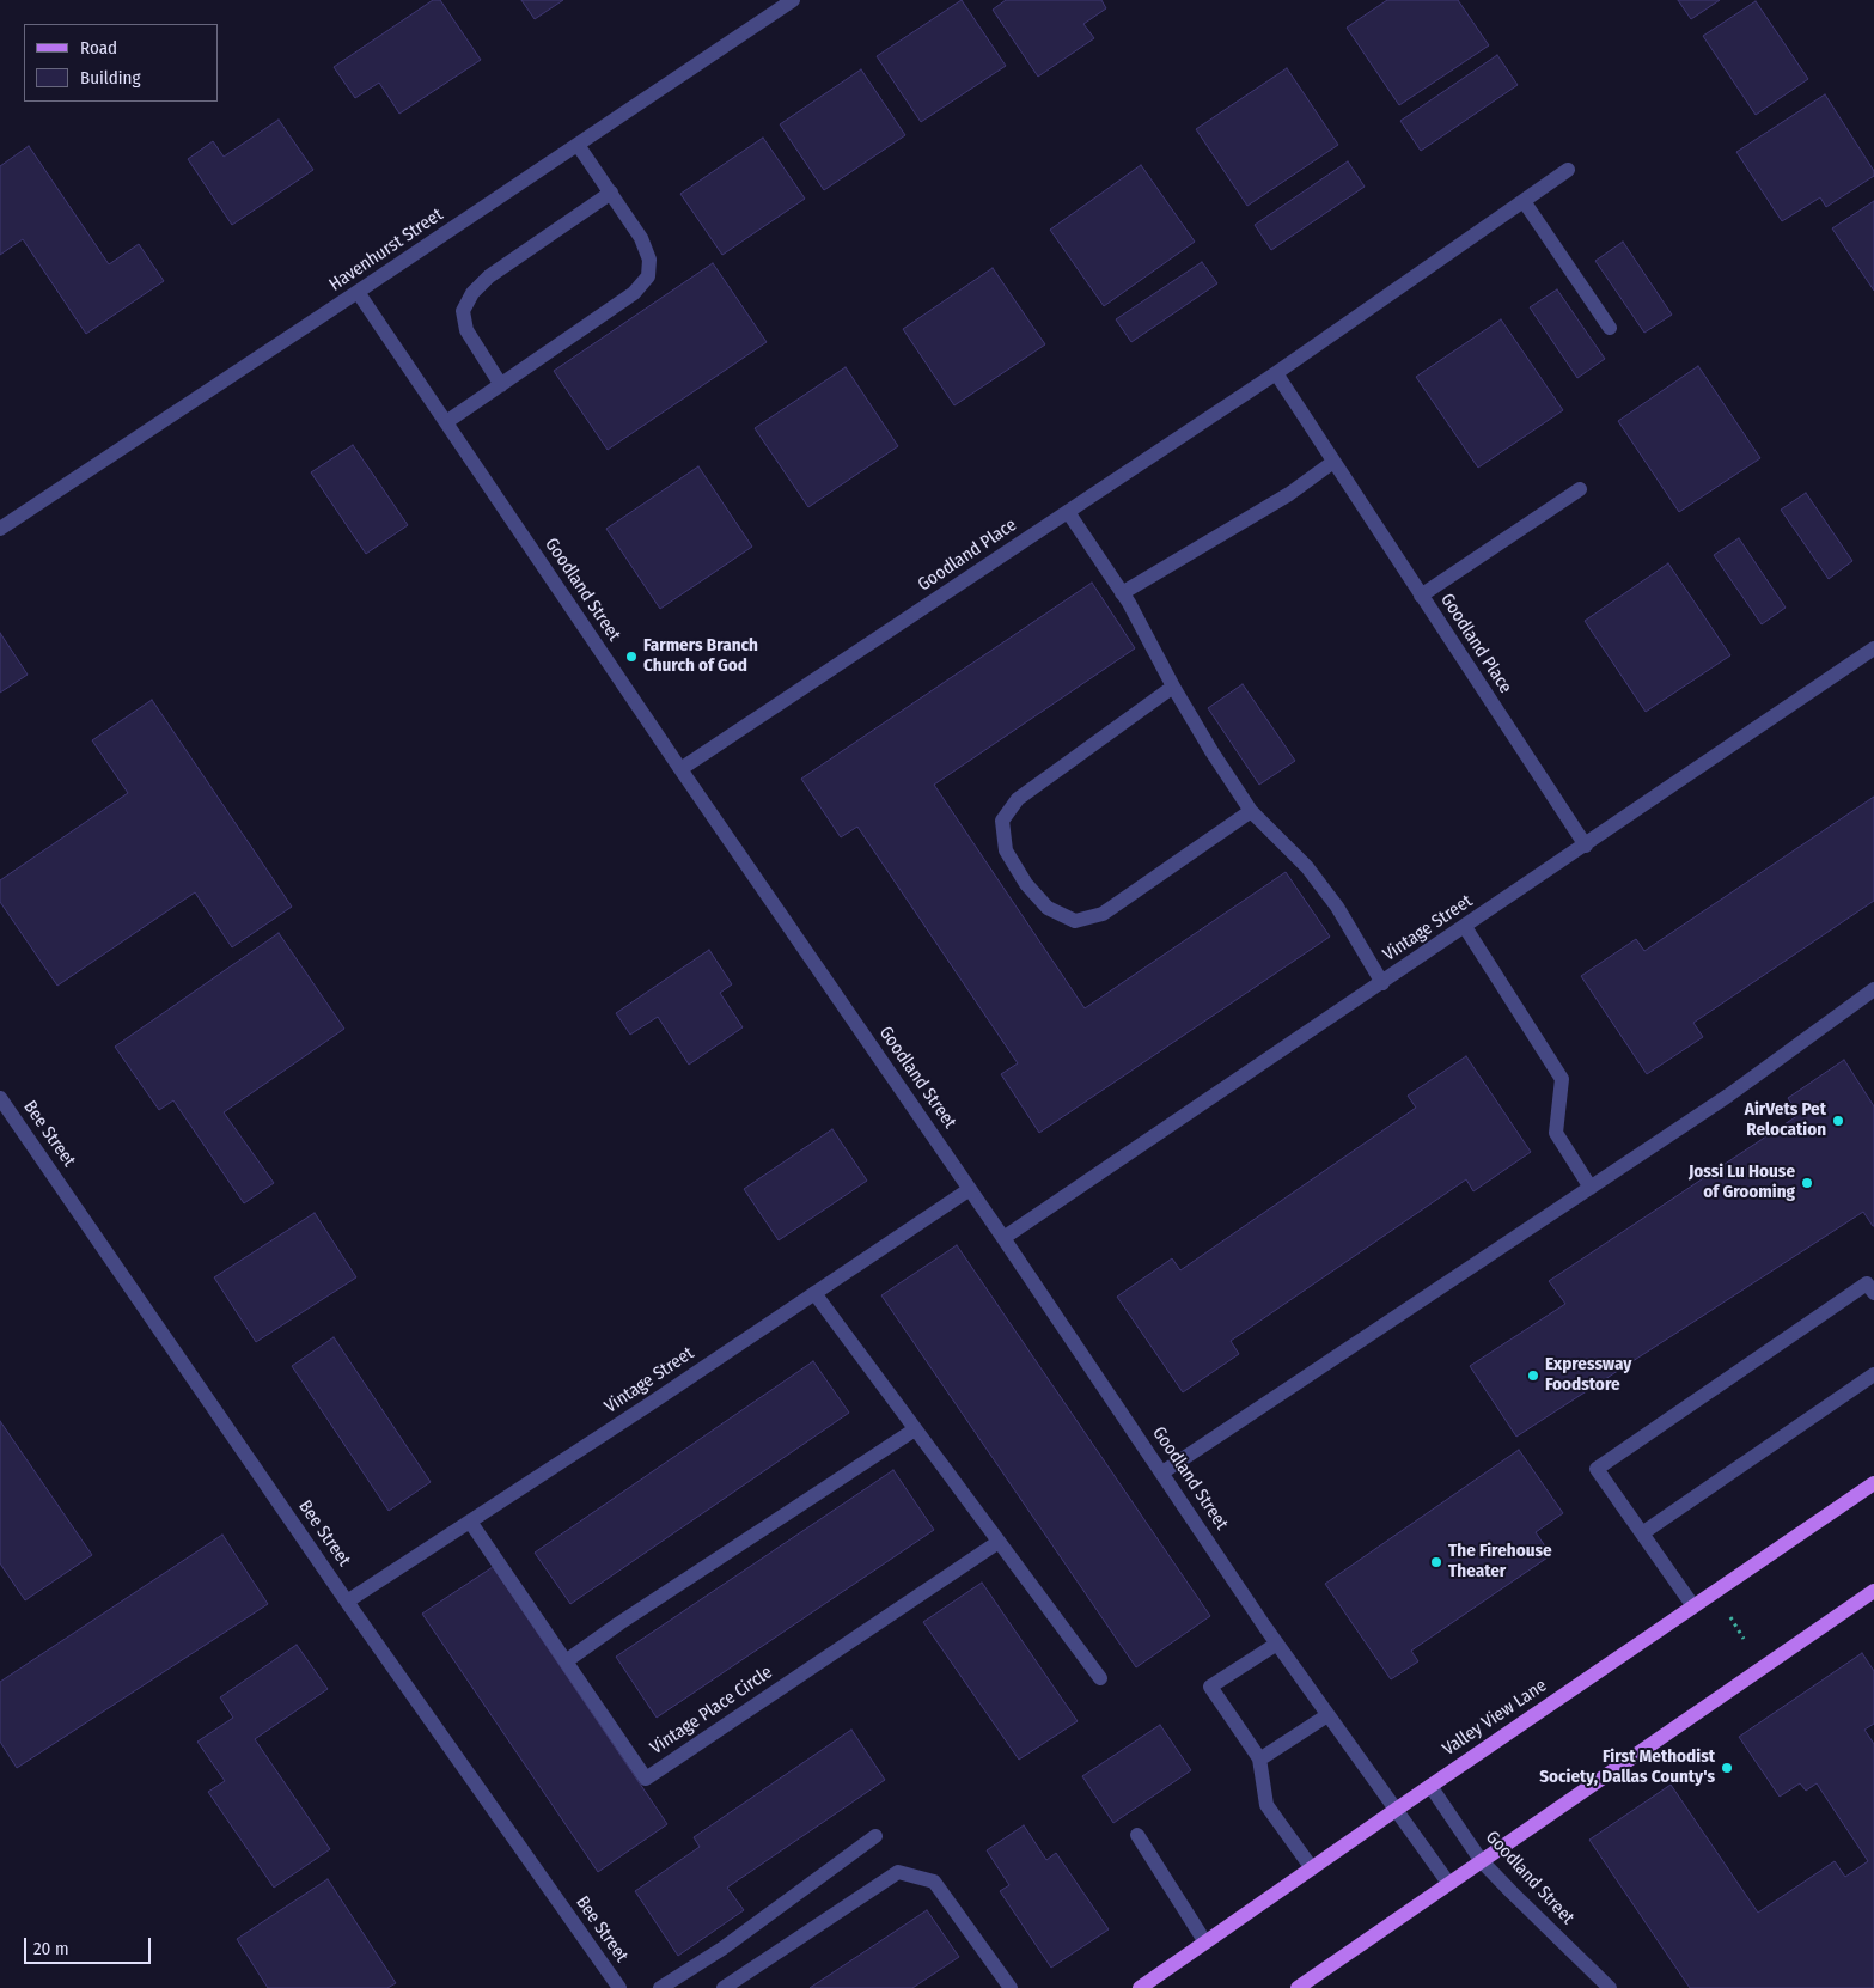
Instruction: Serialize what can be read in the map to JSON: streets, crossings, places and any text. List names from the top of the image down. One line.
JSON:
{"streets":{"main road":["Valley View Lane"],"street":["Havenhurst Street","Goodland Place","Goodland Street","Vintage Street","Bee Street","Vintage Place Circle"]},"crossings":[["Havenhurst Street","Goodland Street"],["Goodland Place","Goodland Street"],["Goodland Place","Vintage Street"],["Goodland Street","Vintage Street"],["Goodland Street","Valley View Lane"],["Vintage Street","Bee Street"],["Vintage Street","Vintage Place Circle"]],"places":["Farmers Branch Church of God","AirVets Pet Relocation","Jossi Lu House of Grooming","Expressway Foodstore","The Firehouse Theater","First Methodist Society, Dallas County's"],"legend":["Road","Building"],"scale_bar":"20 m"}
